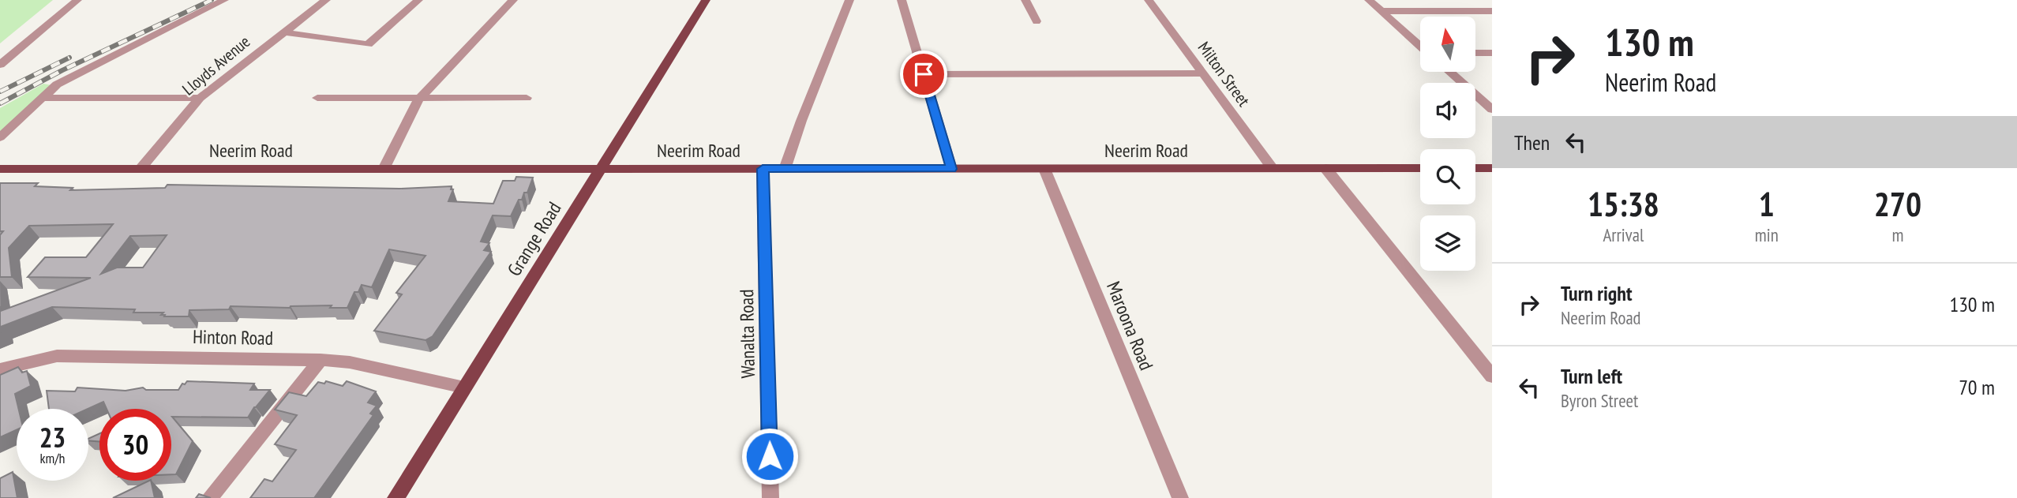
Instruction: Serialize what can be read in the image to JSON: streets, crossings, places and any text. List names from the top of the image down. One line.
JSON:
{"streets":{"main road":["Neerim Road","Grange Road"],"street":["Lloyds Avenue","Milton Street","Maroona Road","Wanalta Road","Hinton Road"]},"crossings":[["Lloyds Avenue","Neerim Road"],["Milton Street","Neerim Road"],["Neerim Road","Grange Road"],["Neerim Road","Maroona Road"],["Neerim Road","Wanalta Road"],["Grange Road","Hinton Road"]],"north":"top","page":{"turn":["130 m","Neerim Road"],"then":"Then","eta":["15:38","Arrival","1","min","270","m"],"list":[{"name":"Turn right","note":"Neerim Road","value":"130 m"},{"name":"Turn left","note":"Byron Street","value":"70 m"}],"speed":"23 km/h","limit":"30"}}
